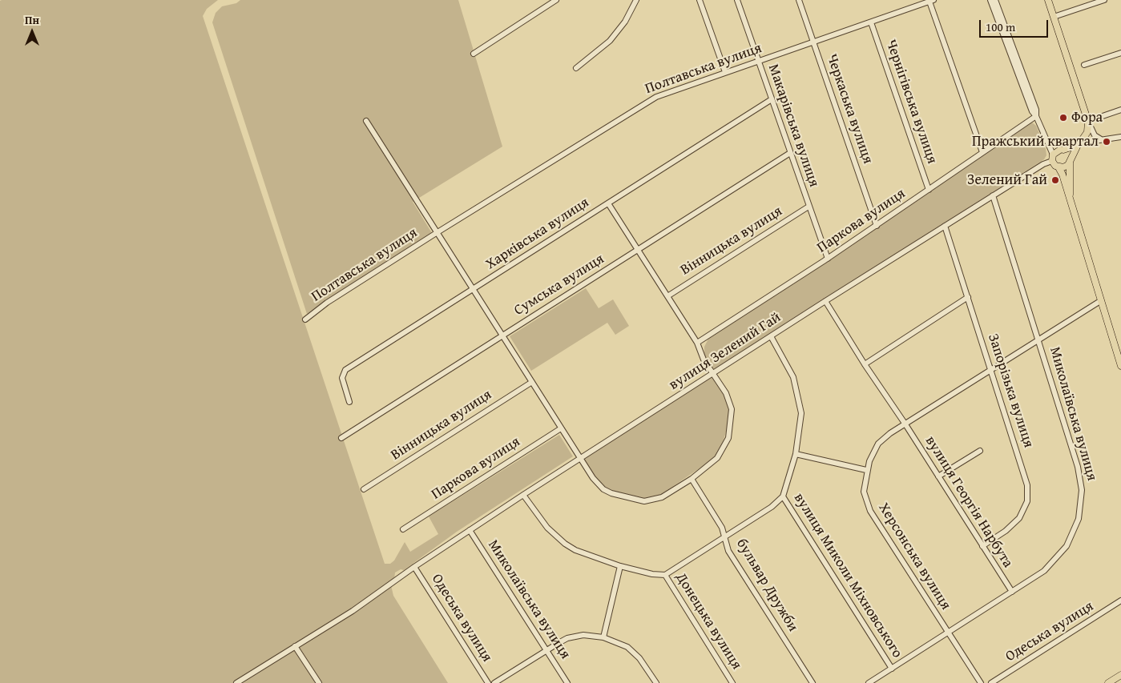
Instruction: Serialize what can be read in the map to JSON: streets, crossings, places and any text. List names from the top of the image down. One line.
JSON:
{"streets":{"street":["Полтавська вулиця","Чернігівська вулиця","Черкаська вулиця","Макарівська вулиця","Паркова вулиця","Харківська вулиця","Вінницька вулиця","Сумська вулиця","вулиця Зелений Гай","Запорізька вулиця","Миколаївська вулиця","вулиця Георгія Нарбута","Херсонська вулиця","вулиця Миколи Міхновського","бульвар Дружби","Одеська вулиця","Донецька вулиця"]},"crossings":[["Полтавська вулиця","Чернігівська вулиця"],["Полтавська вулиця","Черкаська вулиця"],["Полтавська вулиця","Макарівська вулиця"],["Полтавська вулиця","Паркова вулиця"],["Полтавська вулиця","Харківська вулиця"],["Полтавська вулиця","Вінницька вулиця"],["Полтавська вулиця","Сумська вулиця"],["Полтавська вулиця","вулиця Зелений Гай"],["Полтавська вулиця","бульвар Дружби"],["Чернігівська вулиця","Паркова вулиця"],["Черкаська вулиця","Паркова вулиця"],["Макарівська вулиця","Паркова вулиця"],["Макарівська вулиця","Харківська вулиця"],["Макарівська вулиця","Вінницька вулиця"],["Макарівська вулиця","Сумська вулиця"],["вулиця Зелений Гай","Запорізька вулиця"],["вулиця Зелений Гай","Миколаївська вулиця"],["вулиця Зелений Гай","вулиця Георгія Нарбута"],["вулиця Зелений Гай","вулиця Миколи Міхновського"],["вулиця Зелений Гай","Одеська вулиця"],["вулиця Зелений Гай","Донецька вулиця"],["Запорізька вулиця","вулиця Георгія Нарбута"],["Миколаївська вулиця","вулиця Георгія Нарбута"],["Миколаївська вулиця","Херсонська вулиця"],["Миколаївська вулиця","вулиця Миколи Міхновського"],["вулиця Георгія Нарбута","Херсонська вулиця"]],"places":["Фора","Пражський квартал","Зелений Гай"],"scale_bar":"100 m","north":"top"}
